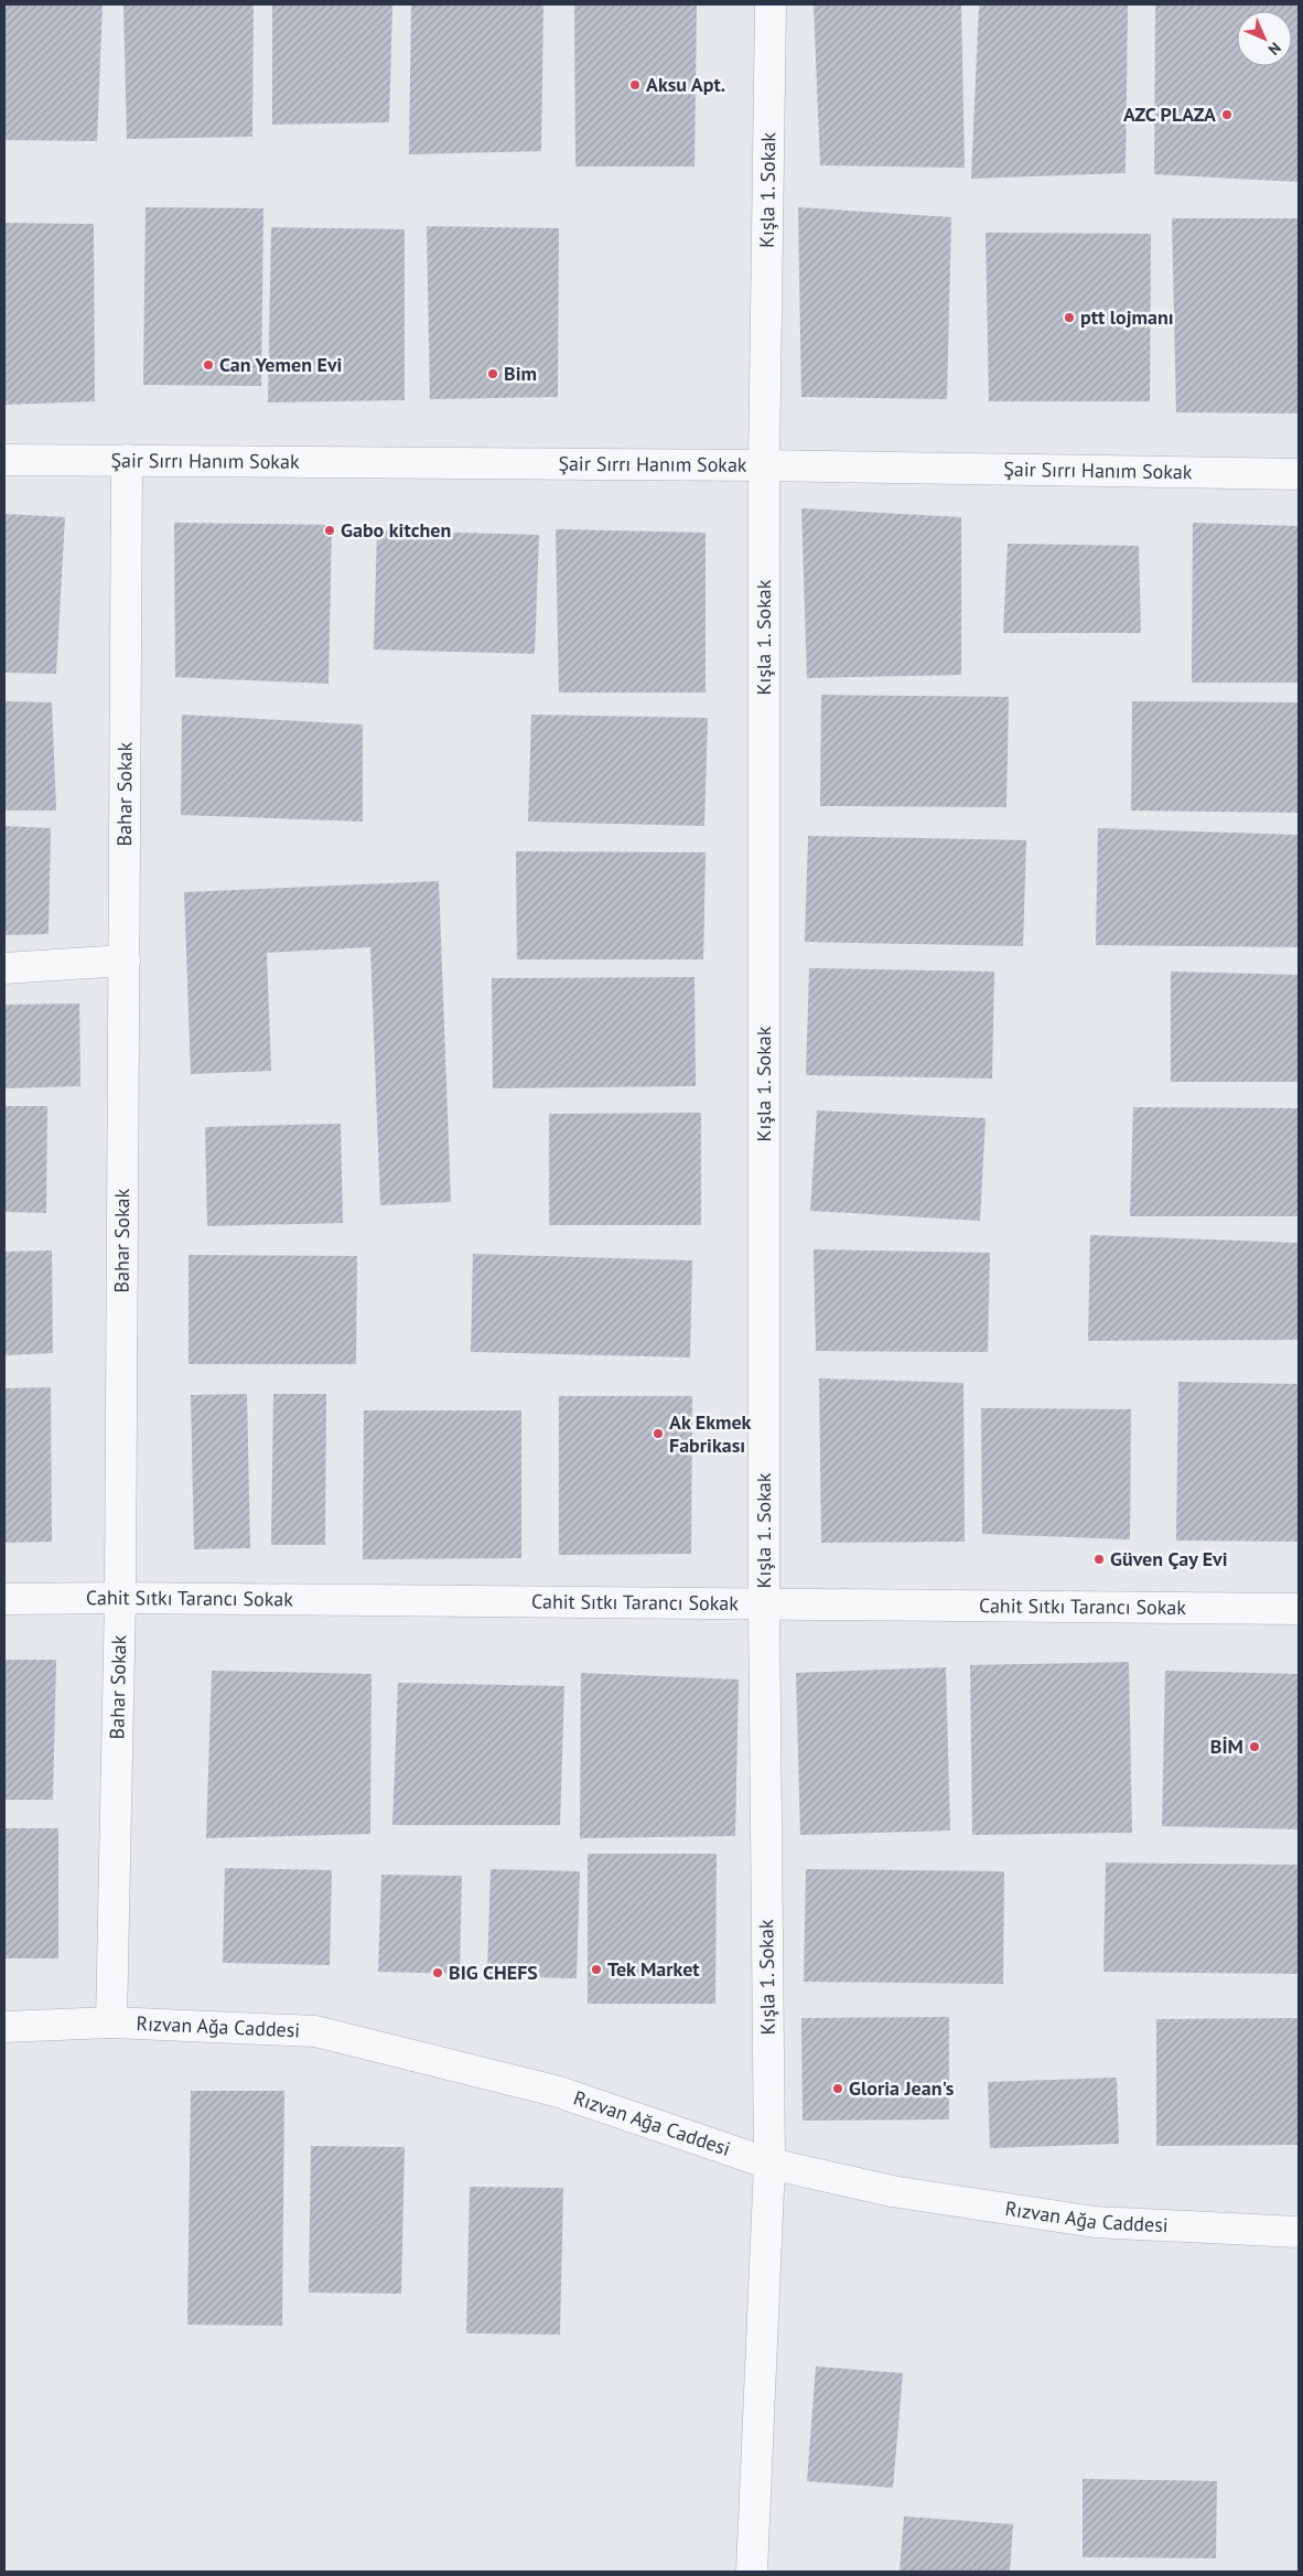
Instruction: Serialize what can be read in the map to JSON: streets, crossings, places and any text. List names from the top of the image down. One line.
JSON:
{"streets":{"street":["Kışla 1. Sokak","Şair Sırrı Hanım Sokak","Bahar Sokak","Cahit Sıtkı Tarancı Sokak","Rızvan Ağa Caddesi"]},"crossings":[["Kışla 1. Sokak","Şair Sırrı Hanım Sokak"],["Kışla 1. Sokak","Cahit Sıtkı Tarancı Sokak"],["Kışla 1. Sokak","Rızvan Ağa Caddesi"],["Şair Sırrı Hanım Sokak","Bahar Sokak"],["Bahar Sokak","Cahit Sıtkı Tarancı Sokak"],["Bahar Sokak","Rızvan Ağa Caddesi"]],"places":["Aksu Apt.","AZC PLAZA","ptt lojmanı","Can Yemen Evi","Bim","Gabo kitchen","Ak Ekmek Fabrikası","Güven Çay Evi","BİM","Tek Market","BIG CHEFS","Gloria Jean's"],"north":"bottom right"}
